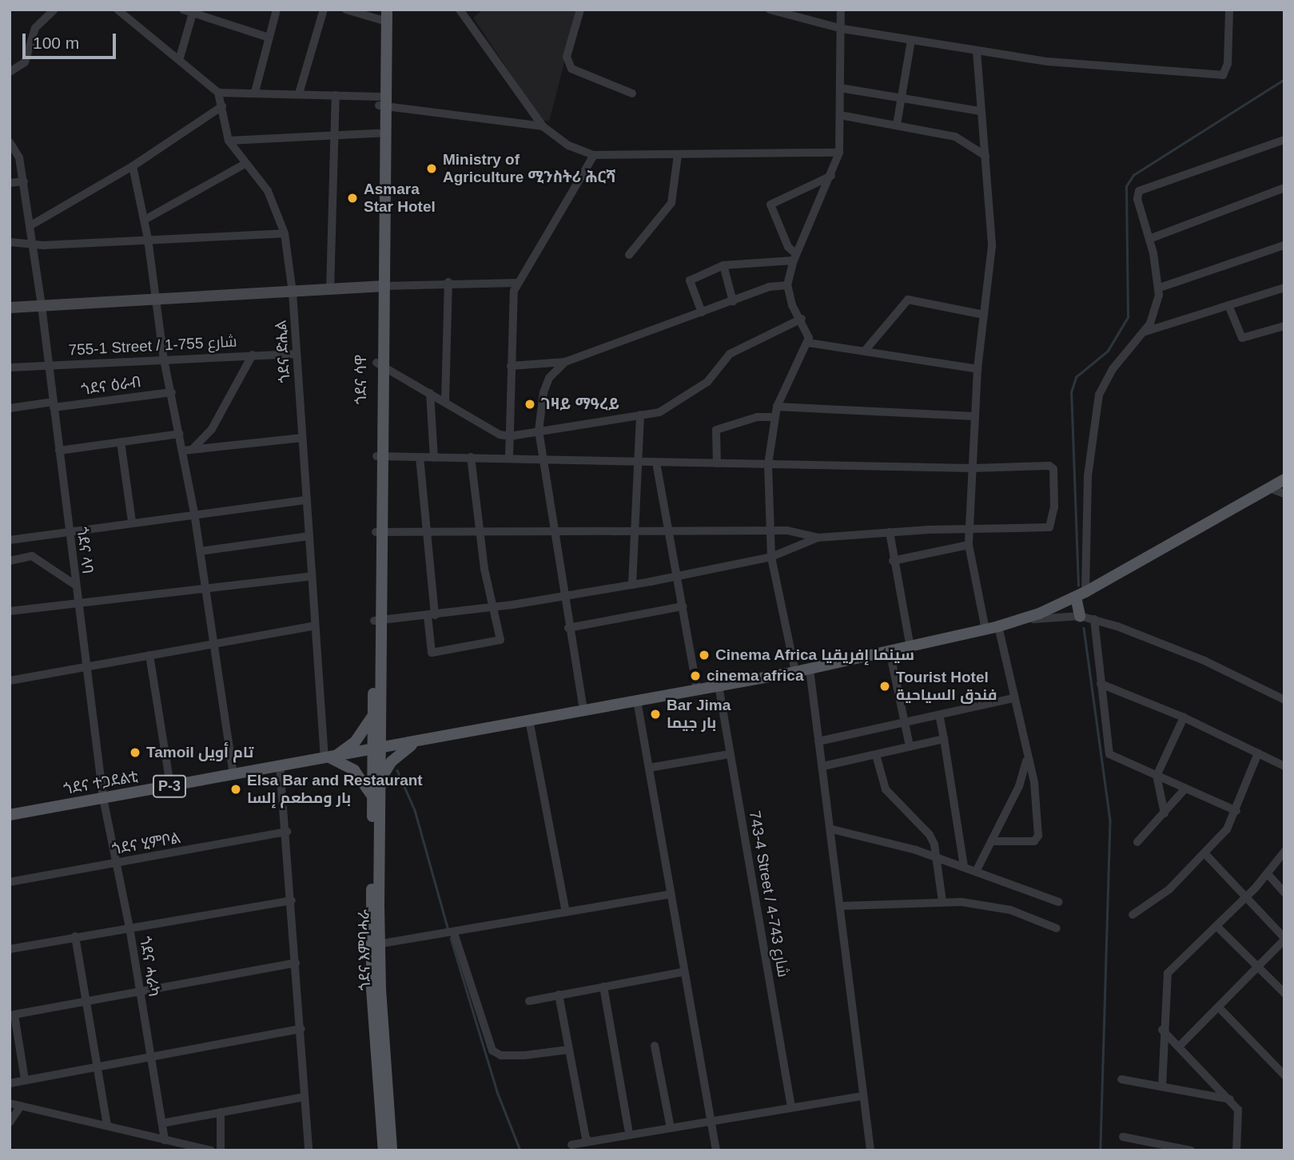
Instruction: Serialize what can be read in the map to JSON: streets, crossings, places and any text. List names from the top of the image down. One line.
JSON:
{"streets":{"main road":["ጎደና ሳዋ","ጎደና ተጋደልቲ","P-3","ጎደና እምባሓራ"],"street":["755-1 Street / شارع 755-1","ጎደና ድሒል","ጎደና ዕራብ","ጎደና ላባ","ጎደና ሂምቦል","743-4 Street / شارع 743-4","ጎደና ሓራካ"]},"crossings":[["755-1 Street / شارع 755-1","ጎደና ድሒል"],["755-1 Street / شارع 755-1","ጎደና ላባ"],["ጎደና ድሒል","ጎደና ተጋደልቲ"],["ጎደና ድሒል","P-3"],["ጎደና ሳዋ","P-3"],["ጎደና ሳዋ","ጎደና እምባሓራ"],["ጎደና ዕራብ","ጎደና ላባ"],["ጎደና ላባ","ጎደና ተጋደልቲ"],["ጎደና ላባ","ጎደና ሓራካ"],["ጎደና ተጋደልቲ","P-3"],["ጎደና ተጋደልቲ","ጎደና ሓራካ"],["P-3","743-4 Street / شارع 743-4"],["P-3","ጎደና እምባሓራ"],["ጎደና ሂምቦል","ጎደና ሓራካ"]],"places":["Ministry of Agriculture ሚንስትሪ ሕርሻ","Asmara Star Hotel","ገዛይ ማዓረይ","Cinema Africa سينما إفريقيا","cinema africa","Tourist Hotel فندق السياحية","Bar Jima بار جيما","Tamoil تام أويل","Elsa Bar and Restaurant بار ومطعم إلسا"],"scale_bar":"100 m"}
